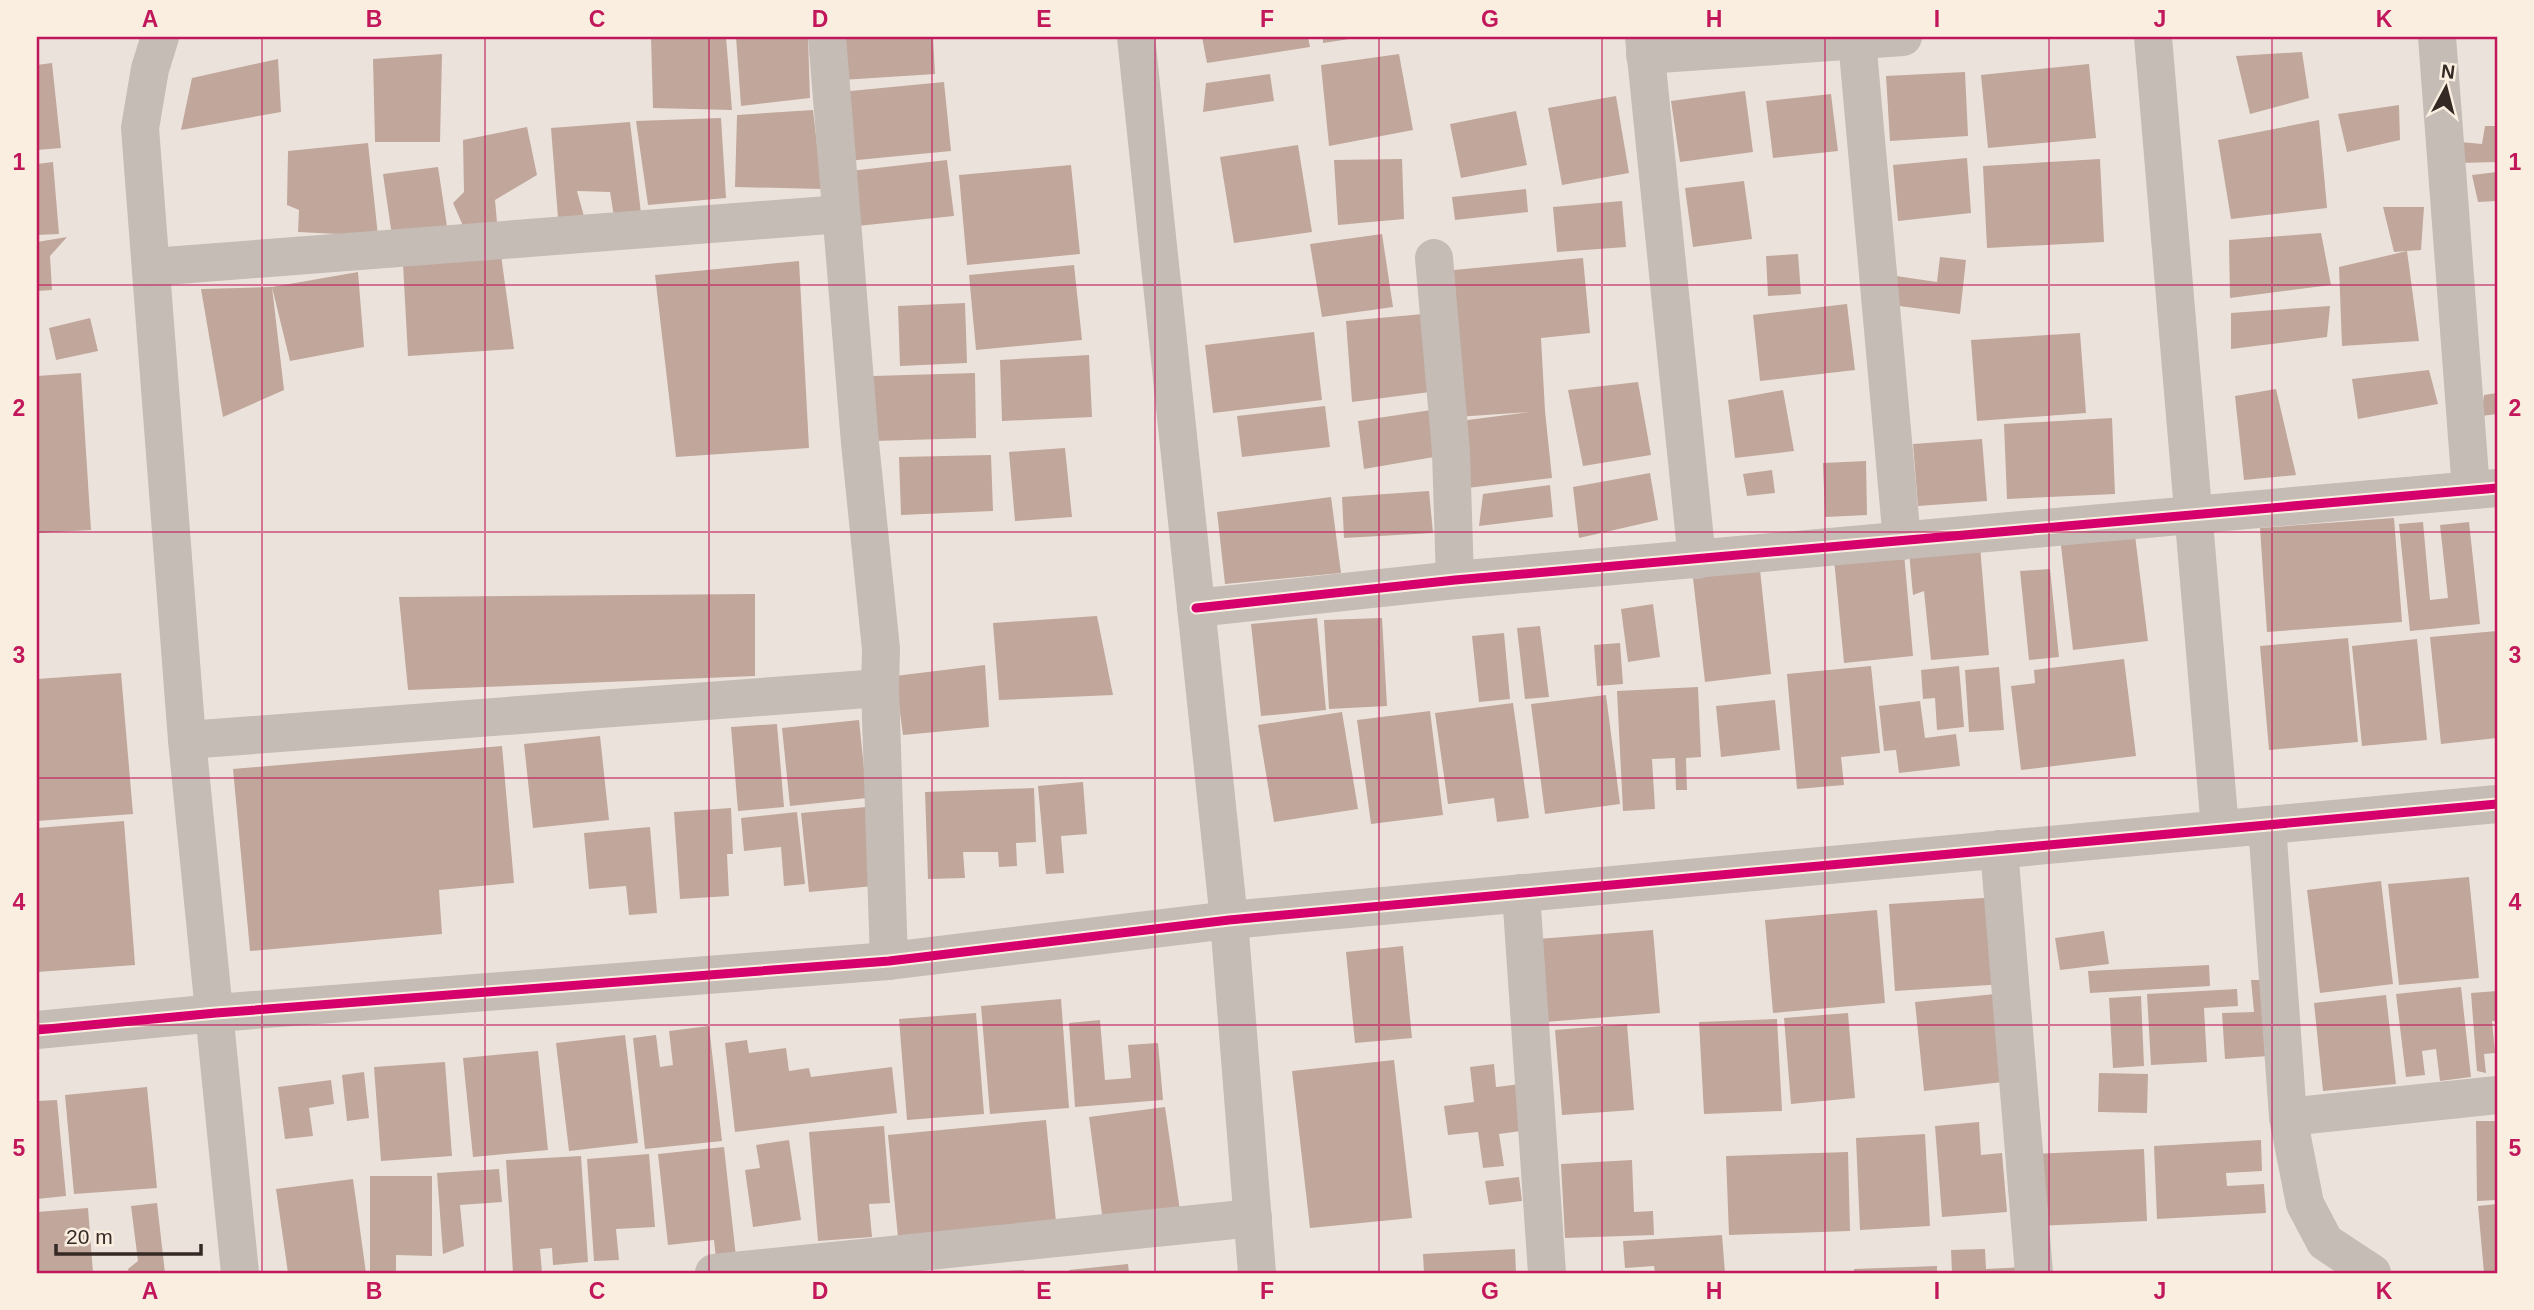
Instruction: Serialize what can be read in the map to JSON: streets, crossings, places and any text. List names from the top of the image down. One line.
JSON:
{"scale_bar":"20 m","north":"top","grid":{"columns":["A","B","C","D","E","F","G","H","I","J","K"],"rows":["1","2","3","4","5"]}}
